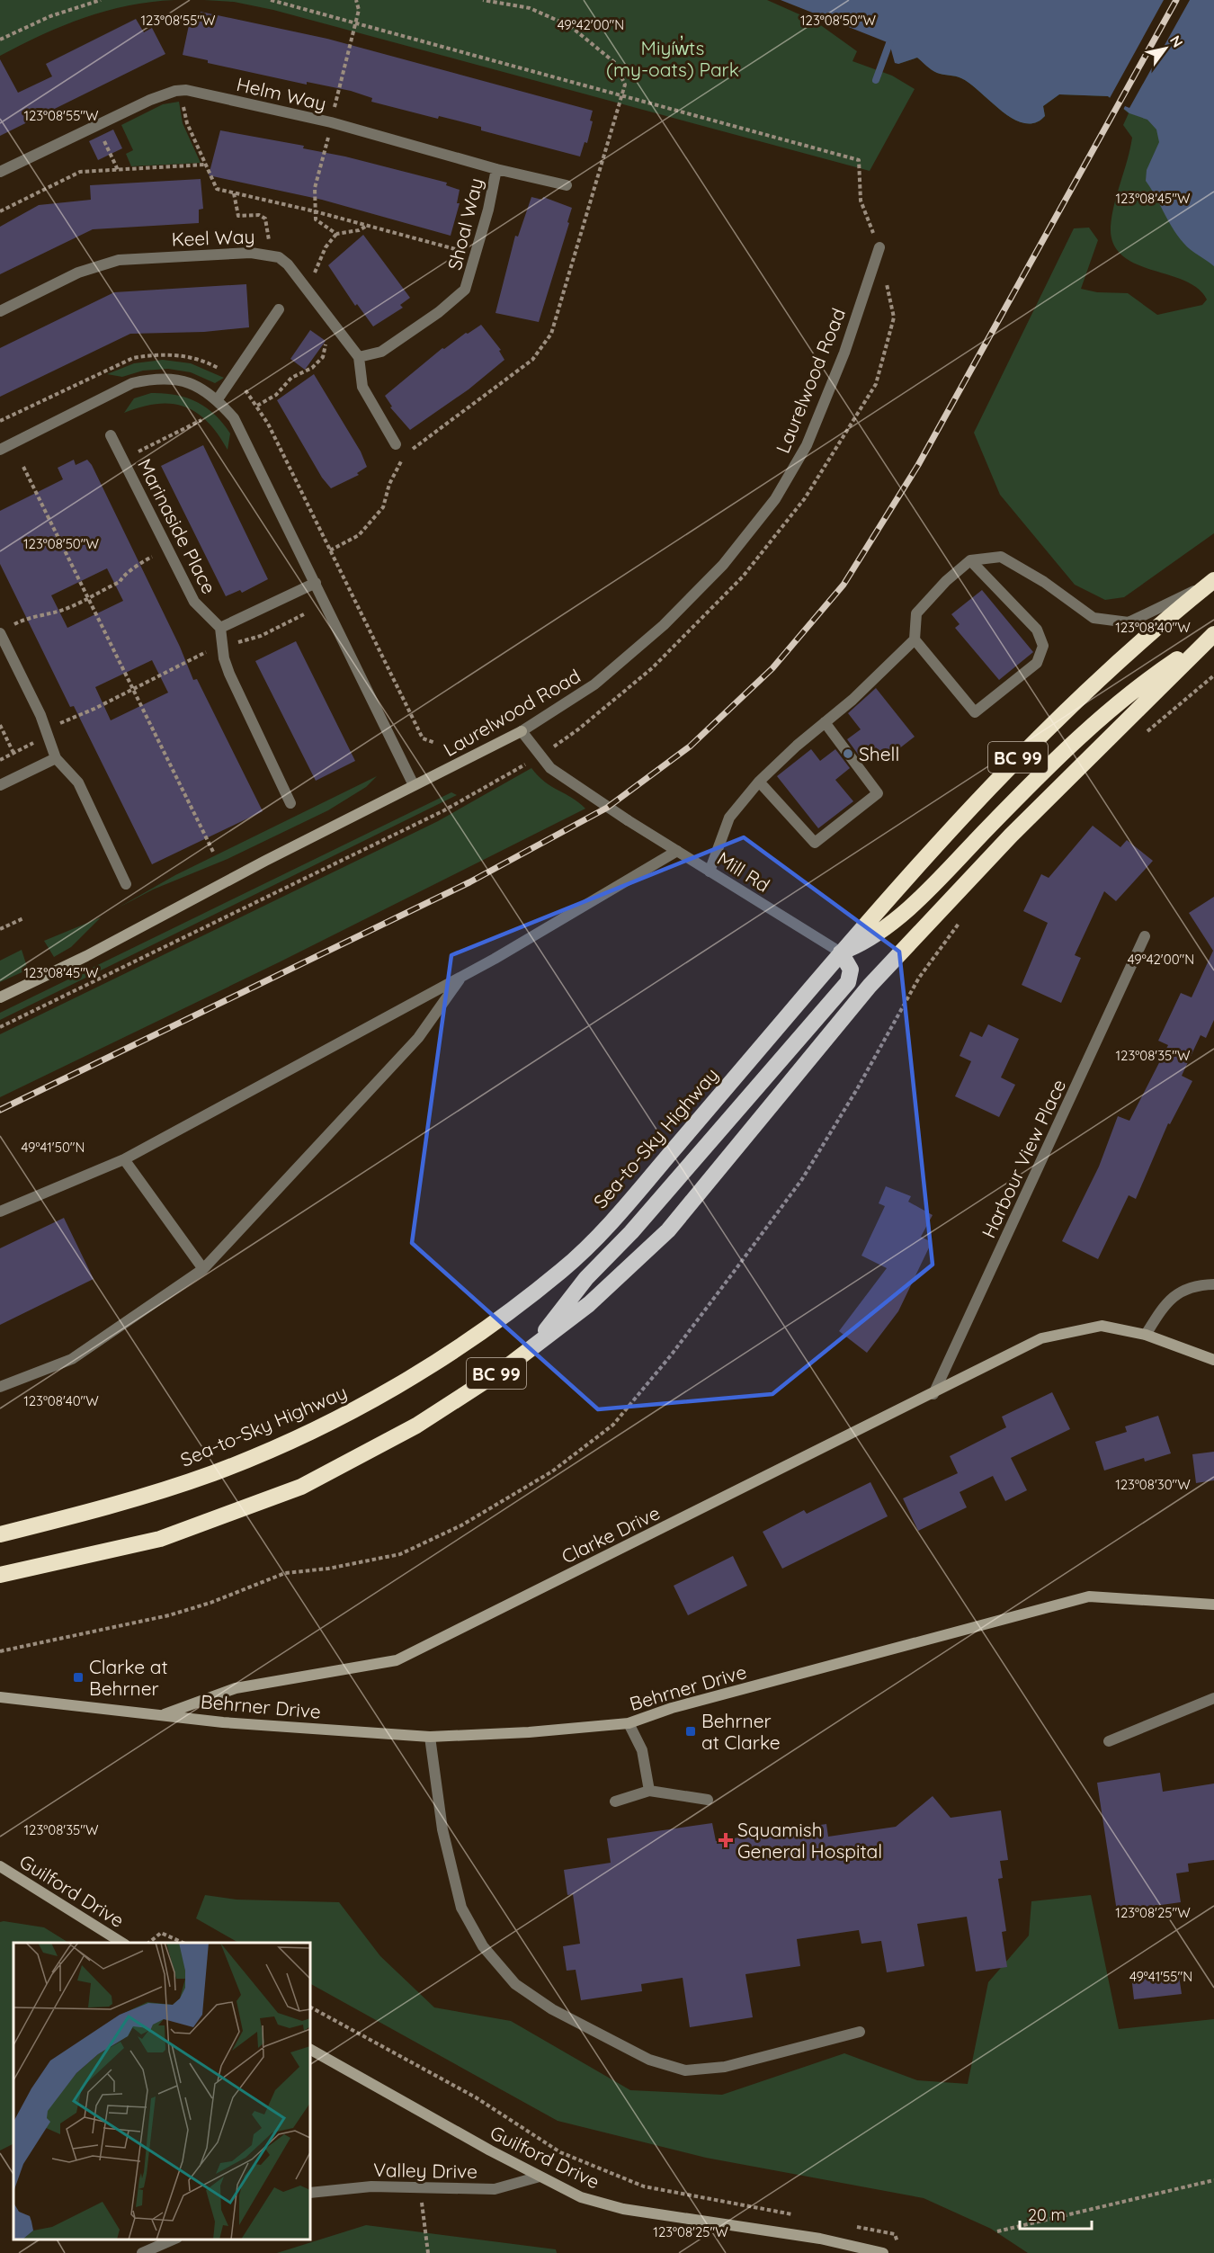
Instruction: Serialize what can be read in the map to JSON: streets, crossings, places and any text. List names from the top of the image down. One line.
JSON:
{"streets":{"highway":["BC 99","Sea-to-Sky Highway"],"street":["Helm Way","Shoal Way","Keel Way","Laurelwood Road","Marinaside Place","Mill Rd","Harbour View Place","Clarke Drive","Behrner Drive","Guilford Drive","Valley Drive"]},"crossings":[["Helm Way","Shoal Way"],["Shoal Way","Keel Way"],["Laurelwood Road","Mill Rd"],["Mill Rd","Sea-to-Sky Highway"],["Harbour View Place","Clarke Drive"],["Clarke Drive","Behrner Drive"],["Guilford Drive","Valley Drive"]],"parks":["Miyíw̓ts (my-oats) Park"],"places":{"other":["Shell"],"transit":["Clarke at Behrner","Behrner at Clarke"],"health":["Squamish General Hospital"]},"scale_bar":"20 m","north":"top right","coordinates":["123°08'55\"W","123°08'50\"W","49°42'00\"N","123°08'45\"W","123°08'40\"W","123°08'35\"W","49°41'50\"N","123°08'30\"W","123°08'25\"W","49°41'55\"N"]}
